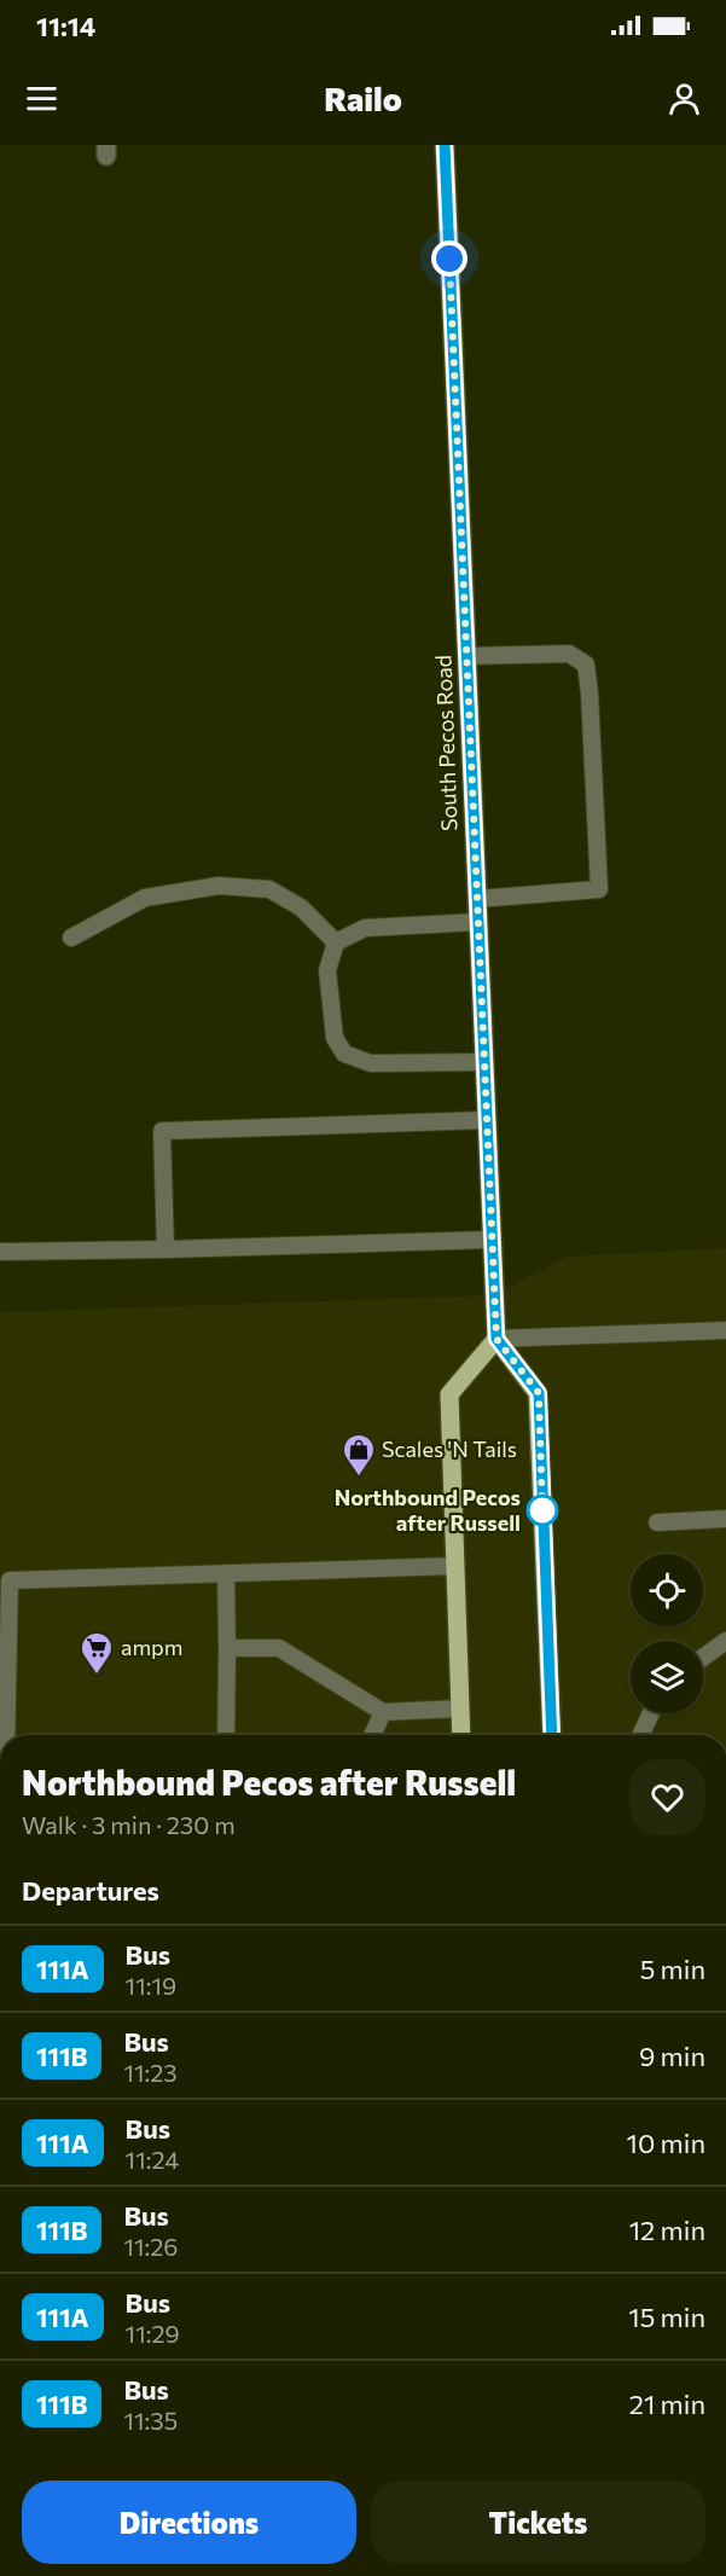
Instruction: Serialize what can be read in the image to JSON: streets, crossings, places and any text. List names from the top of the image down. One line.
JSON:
{"streets":{"main road":["South Pecos Road"]},"places":{"shop":["Scales 'N Tails"],"other":["Northbound Pecos after Russell"],"supermarket":["ampm"]},"lines":["bus line 111A"],"page":{"status":"11:14","header":"Railo","heading":[["Northbound Pecos after Russell","Walk · 3 min · 230 m"],"Departures"],"list":[{"mark":"111A","name":"Bus","note":"11:19","value":"5 min"},{"mark":"111B","name":"Bus","note":"11:23","value":"9 min"},{"mark":"111A","name":"Bus","note":"11:24","value":"10 min"},{"mark":"111B","name":"Bus","note":"11:26","value":"12 min"},{"mark":"111A","name":"Bus","note":"11:29","value":"15 min"},{"mark":"111B","name":"Bus","note":"11:35","value":"21 min"}],"buttons":["Directions","Tickets"]}}
